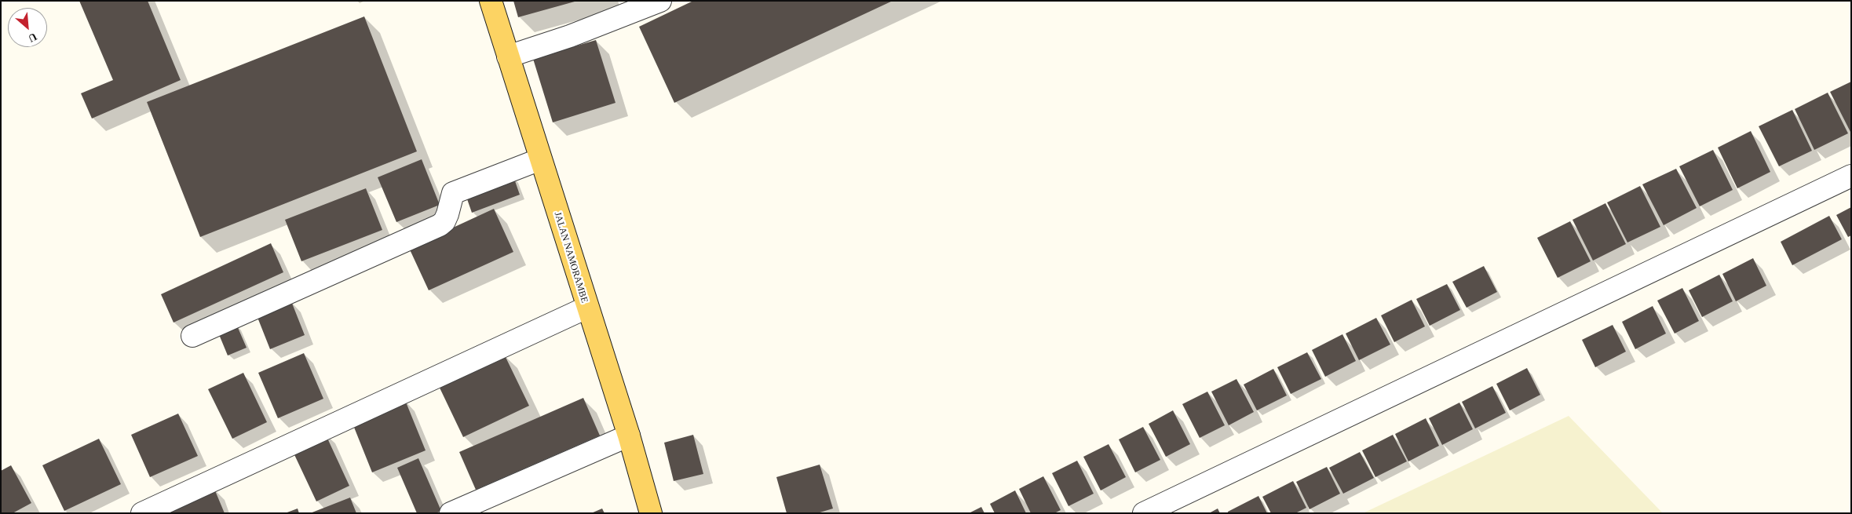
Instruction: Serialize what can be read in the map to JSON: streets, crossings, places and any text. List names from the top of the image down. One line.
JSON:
{"streets":{"main road":["JALAN NAMORAMBE"]},"north":"bottom right"}
